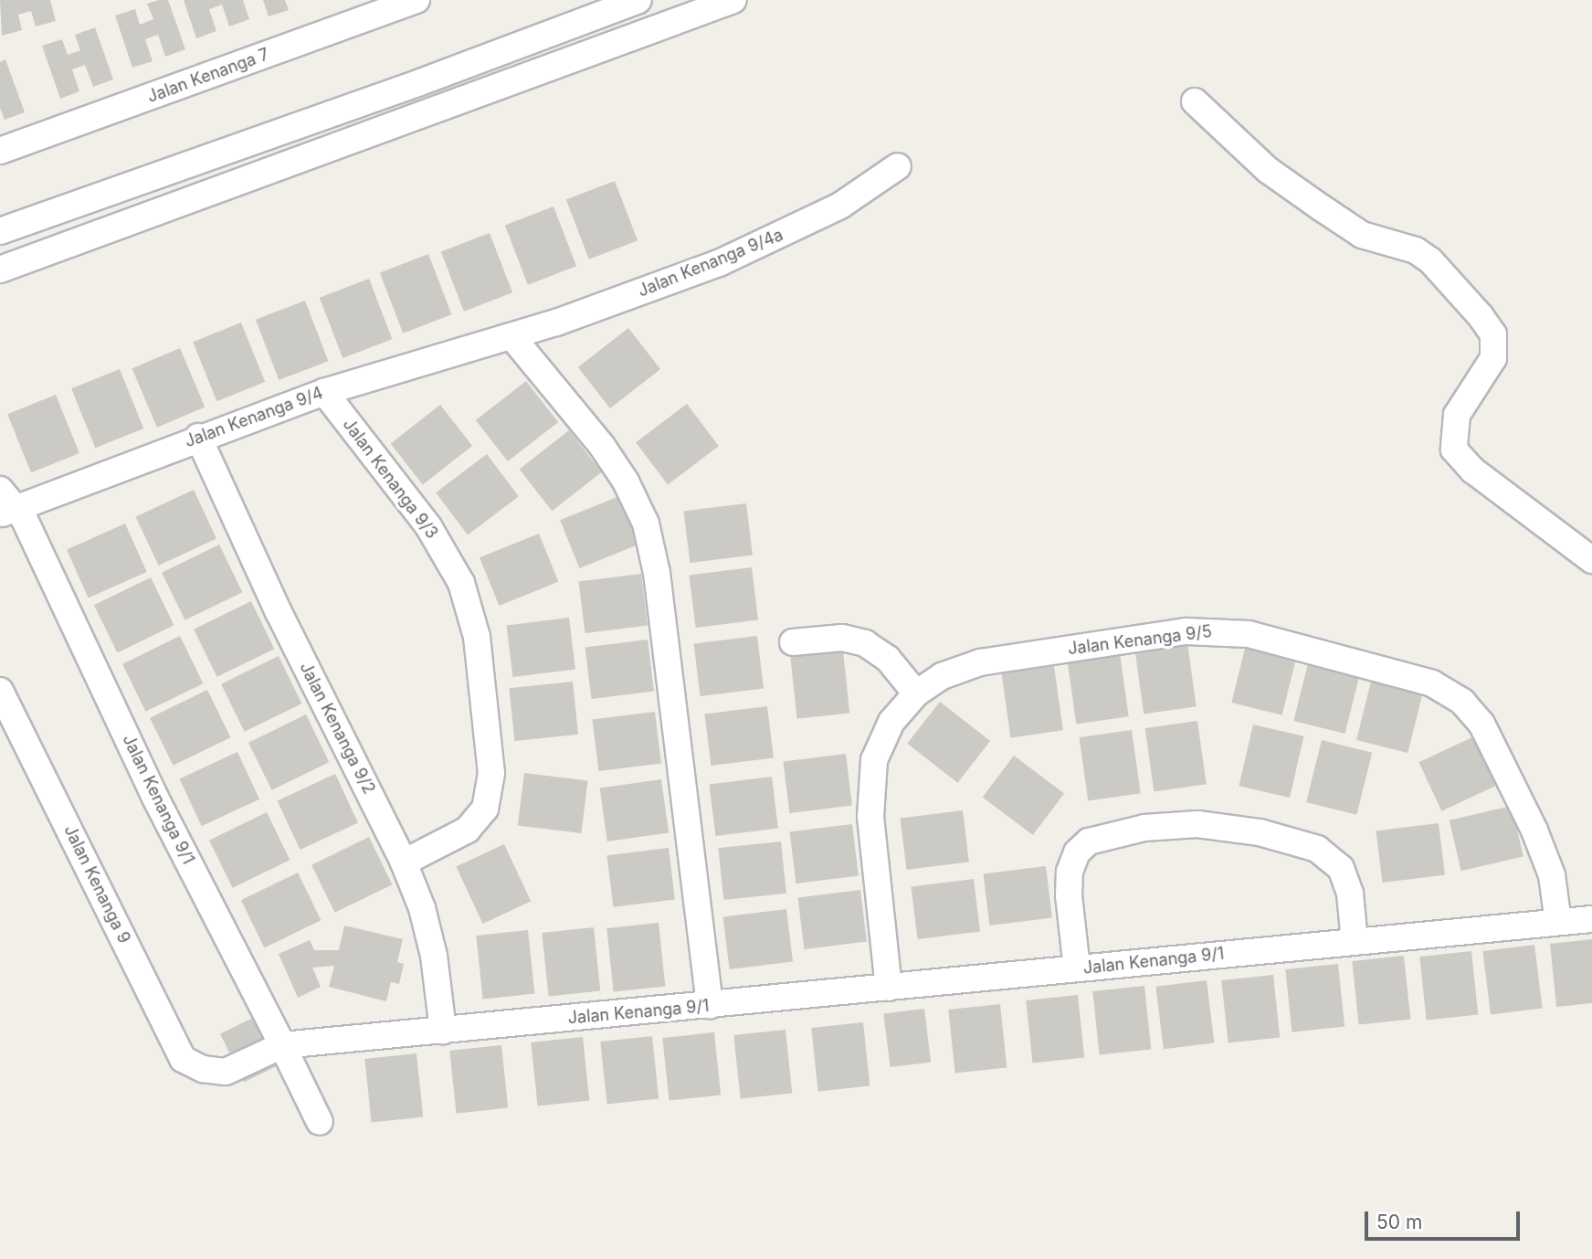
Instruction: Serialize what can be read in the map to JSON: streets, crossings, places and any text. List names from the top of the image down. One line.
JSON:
{"streets":{"street":["Jalan Kenanga 7","Jalan Kenanga 9/4a","Jalan Kenanga 9/4","Jalan Kenanga 9/3","Jalan Kenanga 9/5","Jalan Kenanga 9/2","Jalan Kenanga 9/1","Jalan Kenanga 9"]},"crossings":[["Jalan Kenanga 9/4a","Jalan Kenanga 9/4"],["Jalan Kenanga 9/4","Jalan Kenanga 9/3"],["Jalan Kenanga 9/4","Jalan Kenanga 9/2"],["Jalan Kenanga 9/4","Jalan Kenanga 9/1"],["Jalan Kenanga 9/3","Jalan Kenanga 9/2"],["Jalan Kenanga 9/5","Jalan Kenanga 9/1"],["Jalan Kenanga 9/2","Jalan Kenanga 9/1"],["Jalan Kenanga 9/1","Jalan Kenanga 9"]],"scale_bar":"50 m"}
